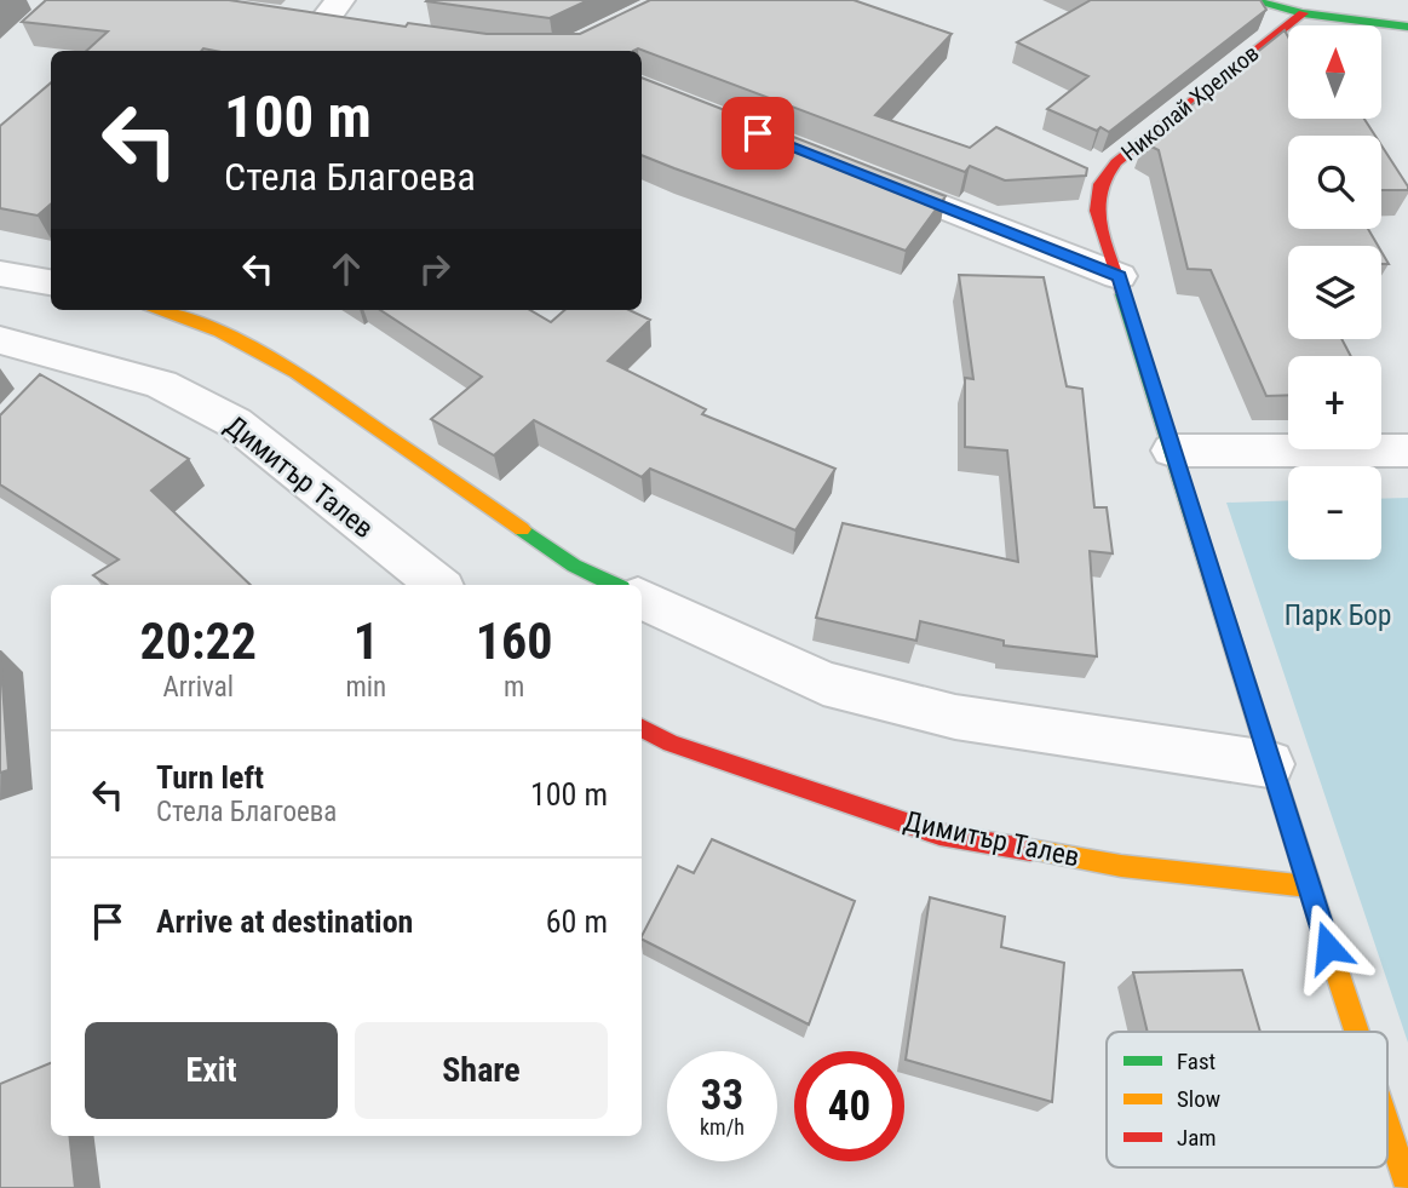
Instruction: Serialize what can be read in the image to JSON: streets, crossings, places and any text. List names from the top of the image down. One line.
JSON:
{"streets":{"street":["Николай Хрелков","Димитър Талев"]},"crossings":[["Николай Хрелков","Димитър Талев"]],"parks":["Парк Бор"],"legend":["Fast","Slow","Jam"],"north":"top","page":{"map_buttons":["+","−"],"turn":["100 m","Стела Благоева"],"eta":["20:22","Arrival","1","min","160","m"],"list":[{"name":"Turn left","note":"Стела Благоева","value":"100 m"},{"name":"Arrive at destination","value":"60 m"}],"buttons":["Exit","Share"],"speed":"33 km/h","limit":"40"}}
